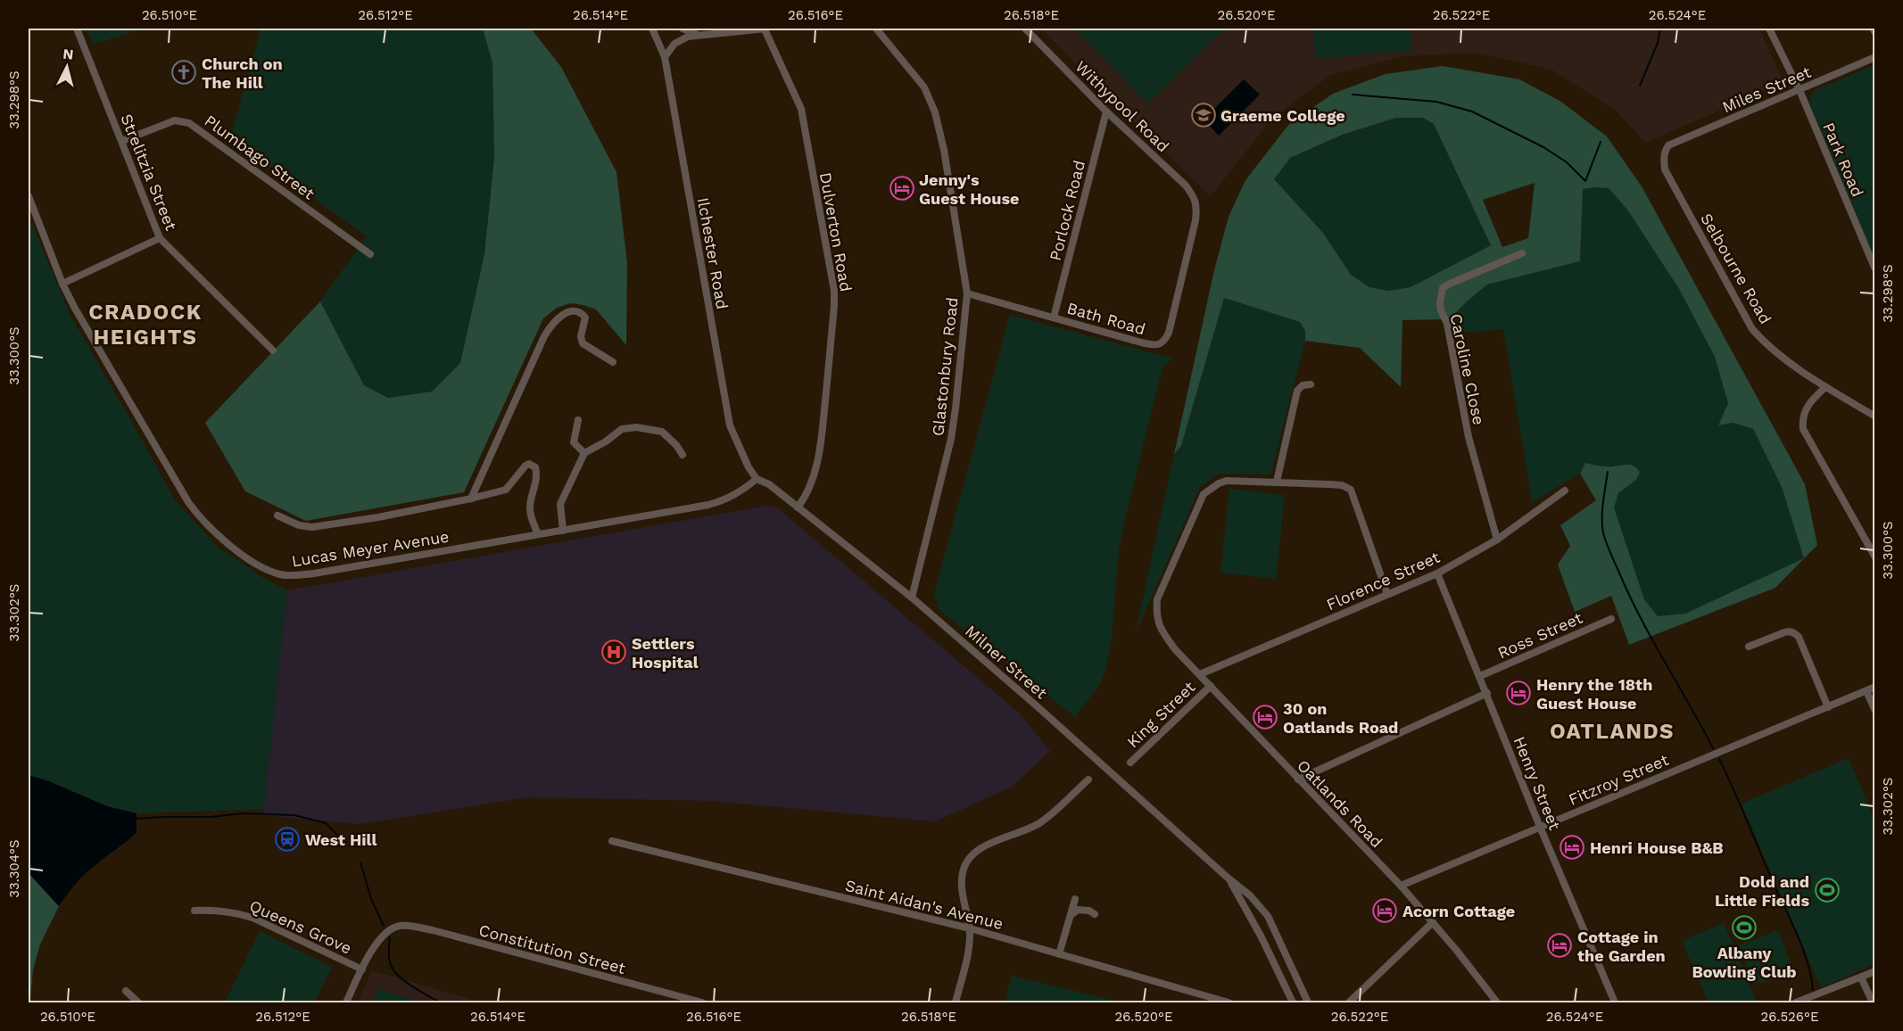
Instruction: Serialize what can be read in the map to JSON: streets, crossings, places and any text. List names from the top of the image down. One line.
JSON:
{"streets":{"street":["Miles Street","Withypool Road","Plumbago Street","Park Road","Strelitzia Street","Porlock Road","Dulverton Road","Ilchester Road","Selbourne Road","Bath Road","Glastonbury Road","Caroline Close","Lucas Meyer Avenue","Florence Street","Ross Street","Milner Street","King Street","Fitzroy Street","Henry Street","Oatlands Road","Saint Aidan's Avenue","Queens Grove","Constitution Street"]},"crossings":[["Miles Street","Park Road"],["Miles Street","Selbourne Road"],["Withypool Road","Porlock Road"],["Withypool Road","Bath Road"],["Plumbago Street","Strelitzia Street"],["Porlock Road","Bath Road"],["Dulverton Road","Milner Street"],["Ilchester Road","Lucas Meyer Avenue"],["Ilchester Road","Milner Street"],["Bath Road","Glastonbury Road"],["Glastonbury Road","Milner Street"],["Caroline Close","Florence Street"],["Lucas Meyer Avenue","Milner Street"],["Florence Street","Henry Street"],["Florence Street","Oatlands Road"],["Ross Street","Henry Street"],["King Street","Oatlands Road"],["Fitzroy Street","Henry Street"],["Fitzroy Street","Oatlands Road"],["Queens Grove","Constitution Street"]],"districts":["CRADOCK HEIGHTS","OATLANDS"],"places":{"church":["Church on The Hill"],"school or university":["Graeme College"],"hotel":["Jenny's Guest House","Henry the 18th Guest House","30 on Oatlands Road","Henri House B&B","Acorn Cottage","Cottage in the Garden"],"hospital":["Settlers Hospital"],"station":["West Hill"],"sports":["Dold and Little Fields","Albany Bowling Club"]},"north":"top","coordinates":["26.510°E","26.512°E","26.514°E","26.516°E","26.518°E","26.520°E","26.522°E","26.524°E","33.298°S","33.300°S","33.302°S","33.304°S","26.526°E"]}
